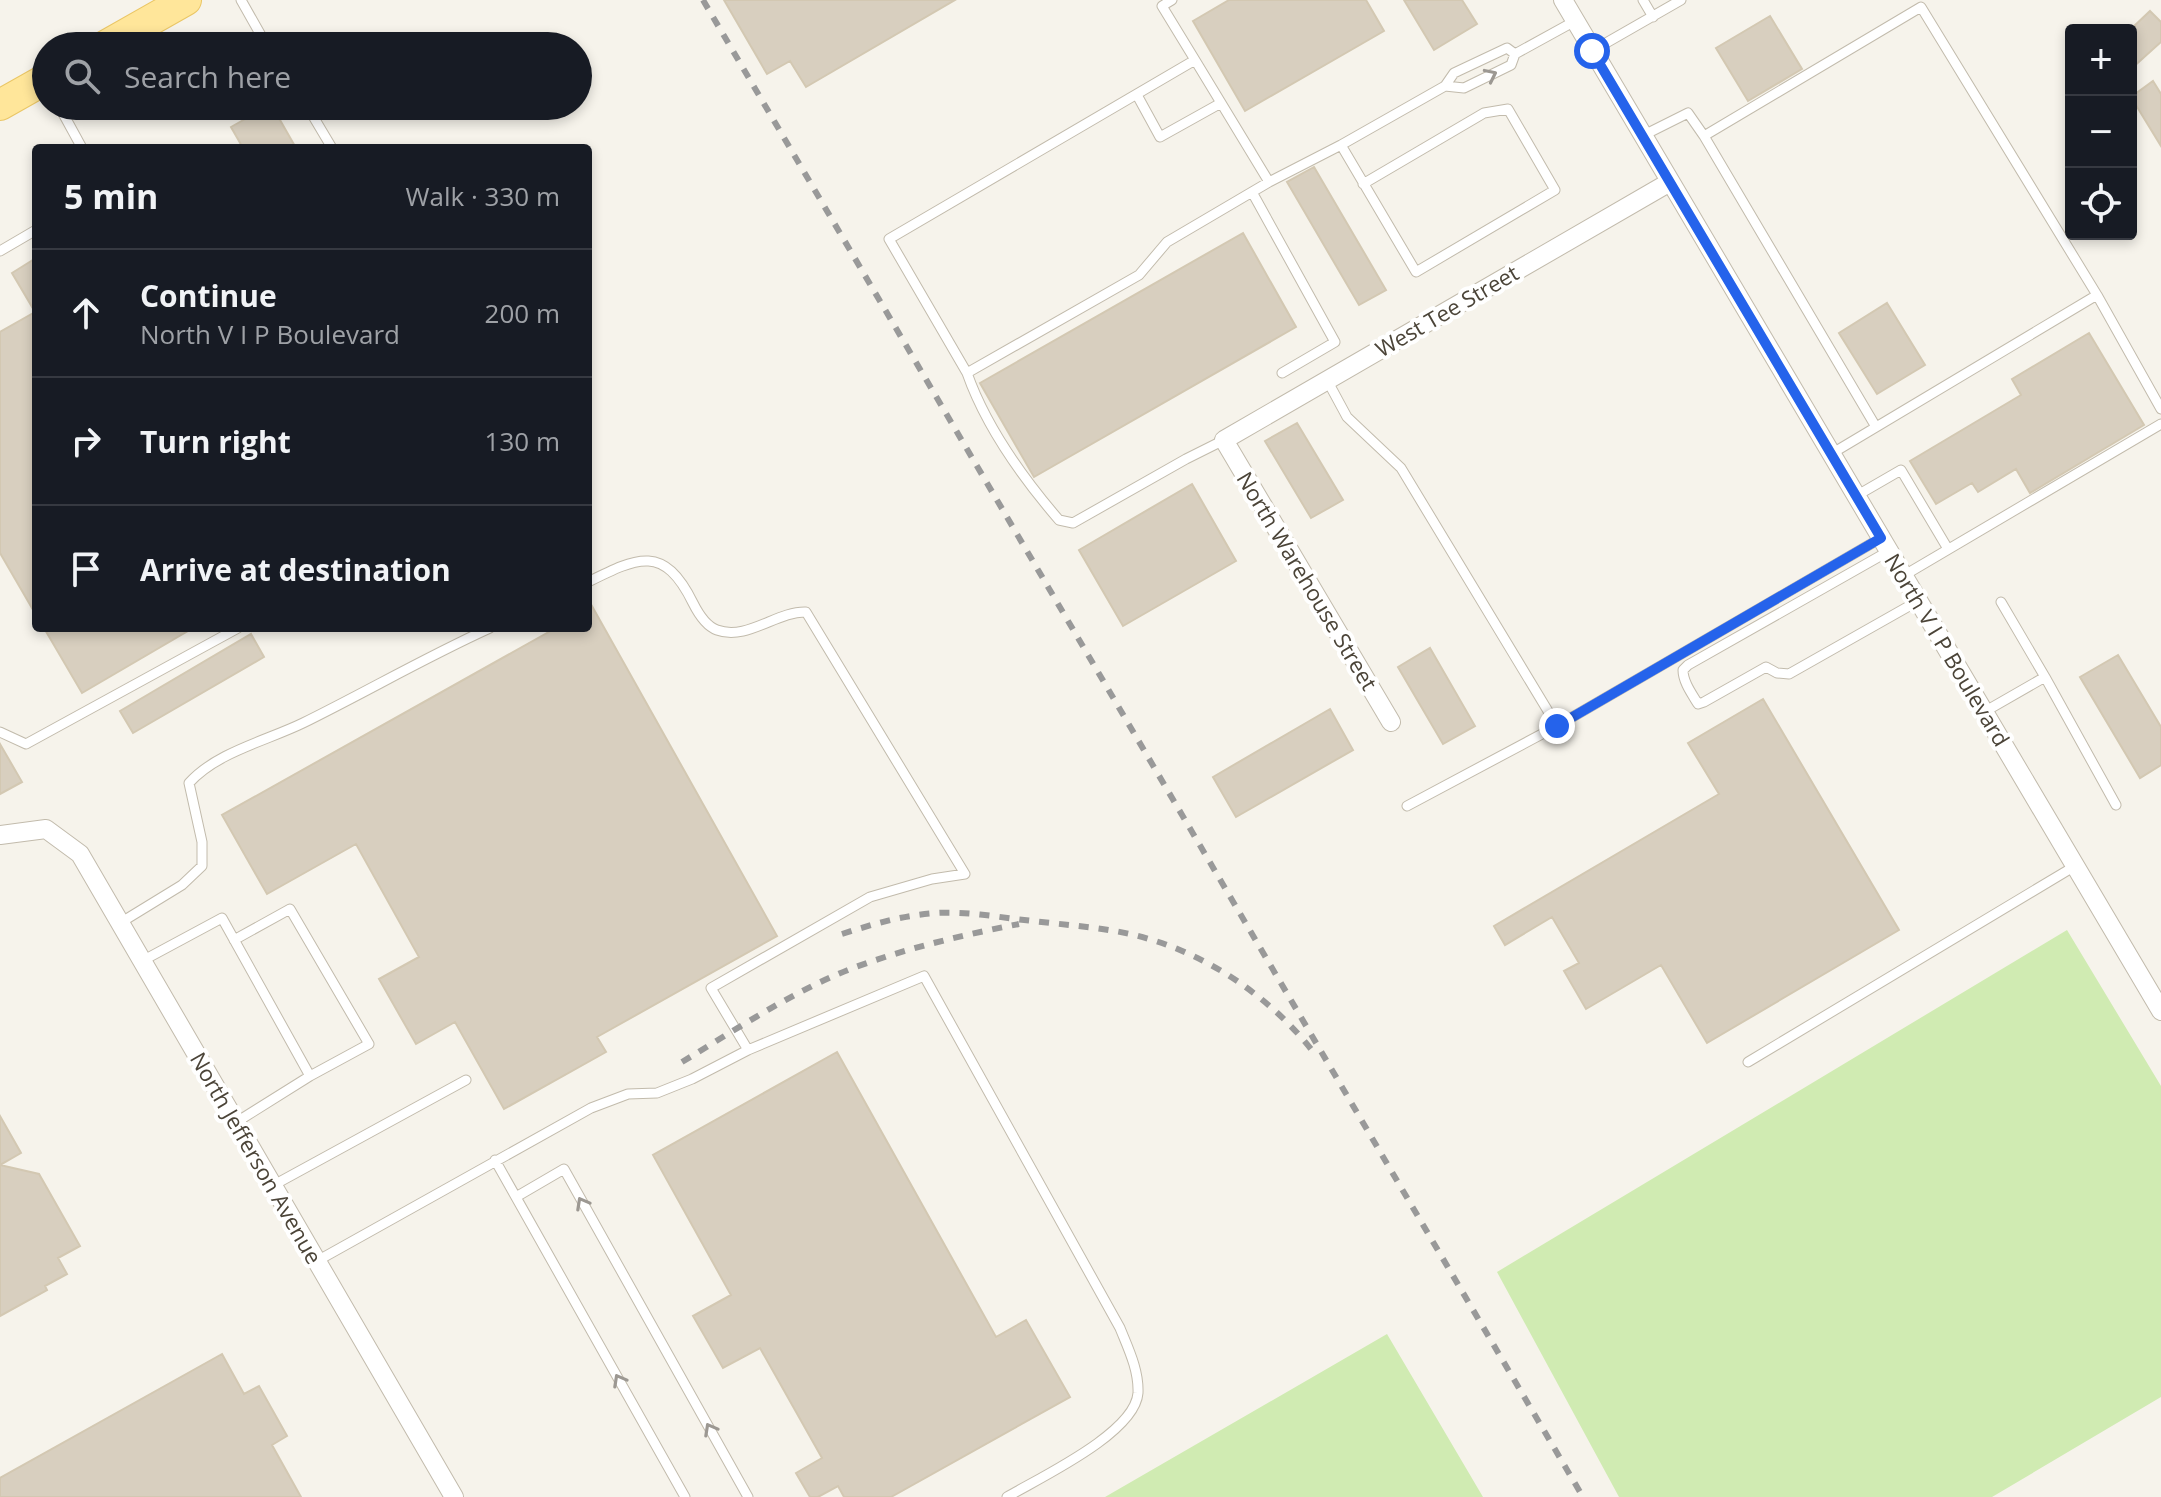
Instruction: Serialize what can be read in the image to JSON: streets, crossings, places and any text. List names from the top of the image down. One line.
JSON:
{"streets":{"street":["West Tee Street","North Warehouse Street","North V I P Boulevard","North Jefferson Avenue"]},"crossings":[["West Tee Street","North Warehouse Street"],["West Tee Street","North V I P Boulevard"]],"page":{"map_buttons":["+","−"],"search":"Search here","heading":["5 min","Walk · 330 m"],"list":[["Continue","North V I P Boulevard","200 m"],["Turn right","130 m"],"Arrive at destination"]}}
